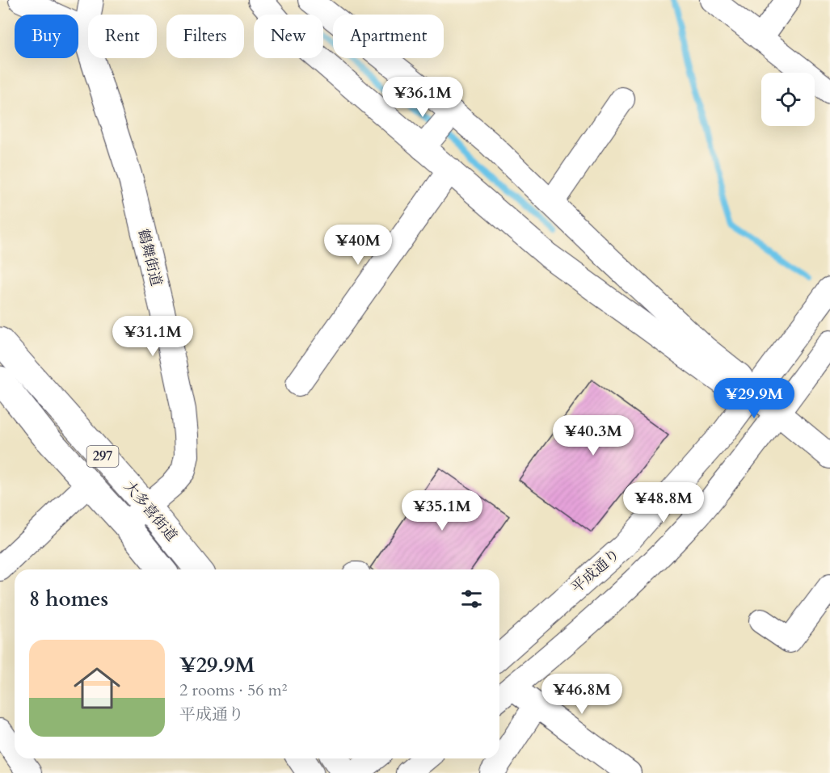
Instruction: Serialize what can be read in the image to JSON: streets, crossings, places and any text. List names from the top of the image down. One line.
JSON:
{"streets":{"highway":["297","大多喜街道"],"street":["鶴舞街道","平成通り"]},"crossings":[["鶴舞街道","大多喜街道"]],"page":{"chip":["Buy","Rent","Filters","New","Apartment"],"price":["¥36.1M","¥40M","¥31.1M","¥29.9M","¥40.3M","¥48.8M","¥35.1M","¥46.8M"],"heading":"8 homes","list":[{"name":"¥29.9M","note":"2 rooms · 56 m² · 平成通り"}]}}
